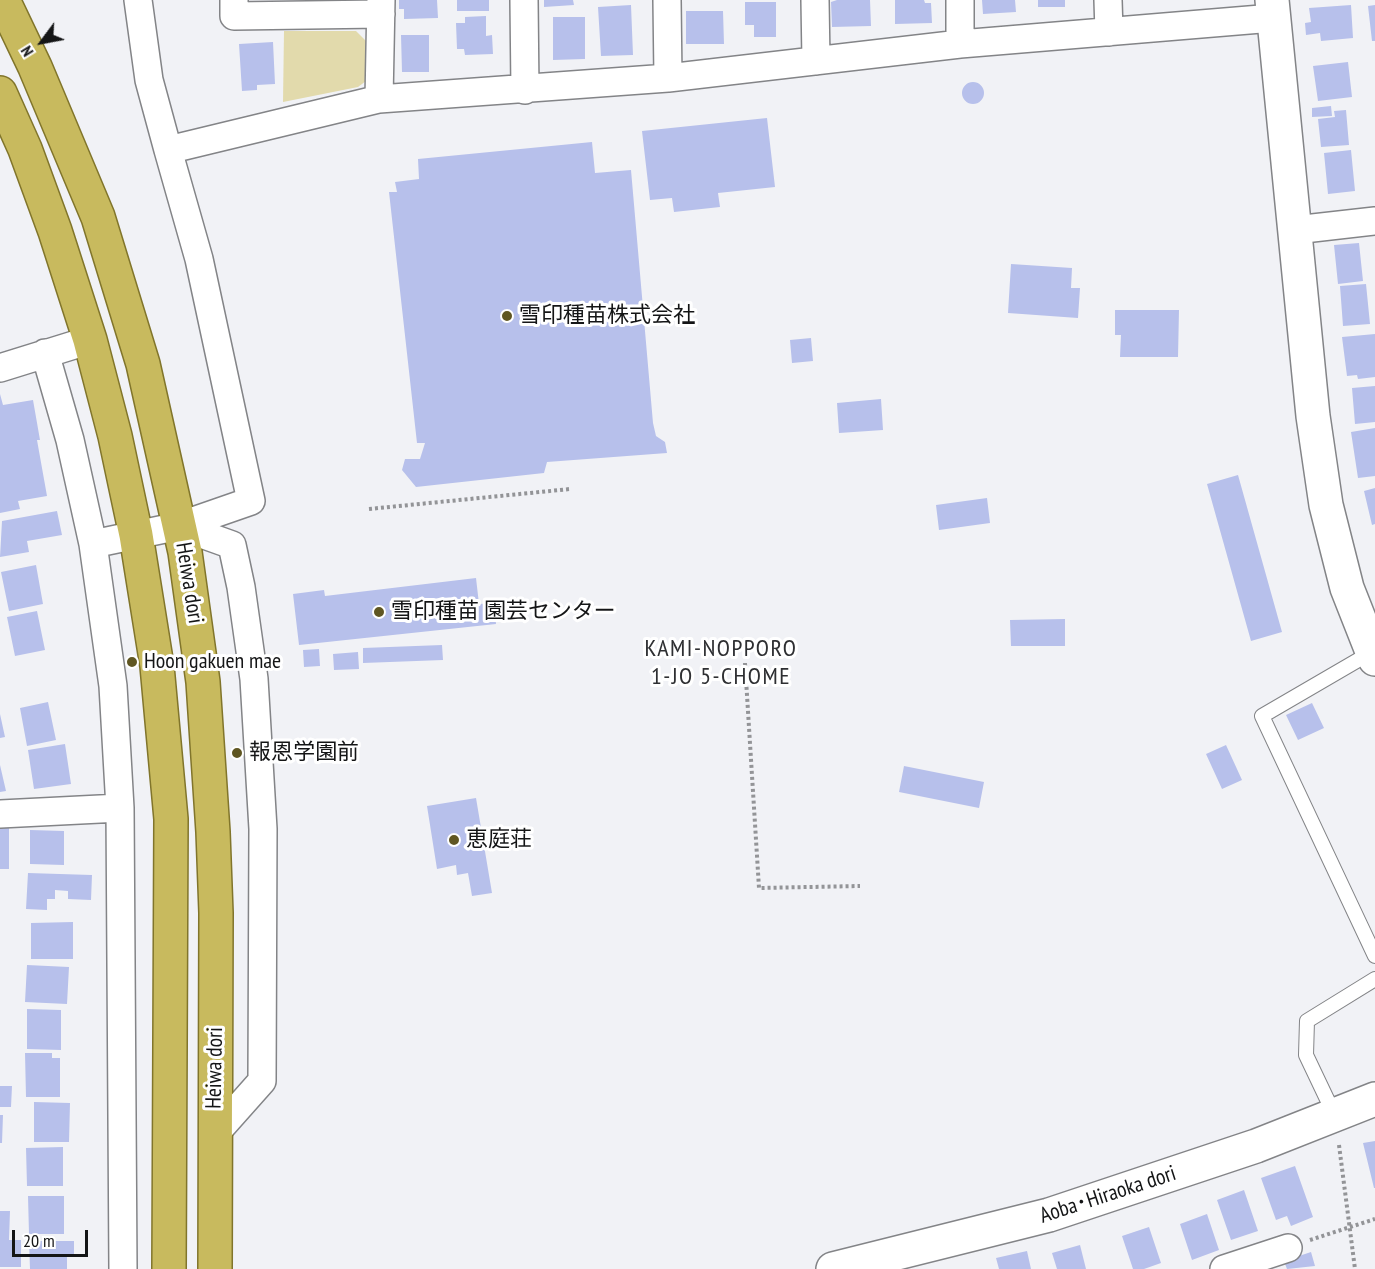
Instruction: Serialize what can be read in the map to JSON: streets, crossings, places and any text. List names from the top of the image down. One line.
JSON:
{"streets":{"highway":["Heiwa dori"],"street":["Aoba･Hiraoka dori"]},"districts":["KAMI-NOPPORO 1-JO 5-CHOME"],"places":["雪印種苗株式会社","雪印種苗 園芸センター","Hoon gakuen mae","報恩学園前","恵庭荘"],"scale_bar":"20 m","north":"bottom left"}
